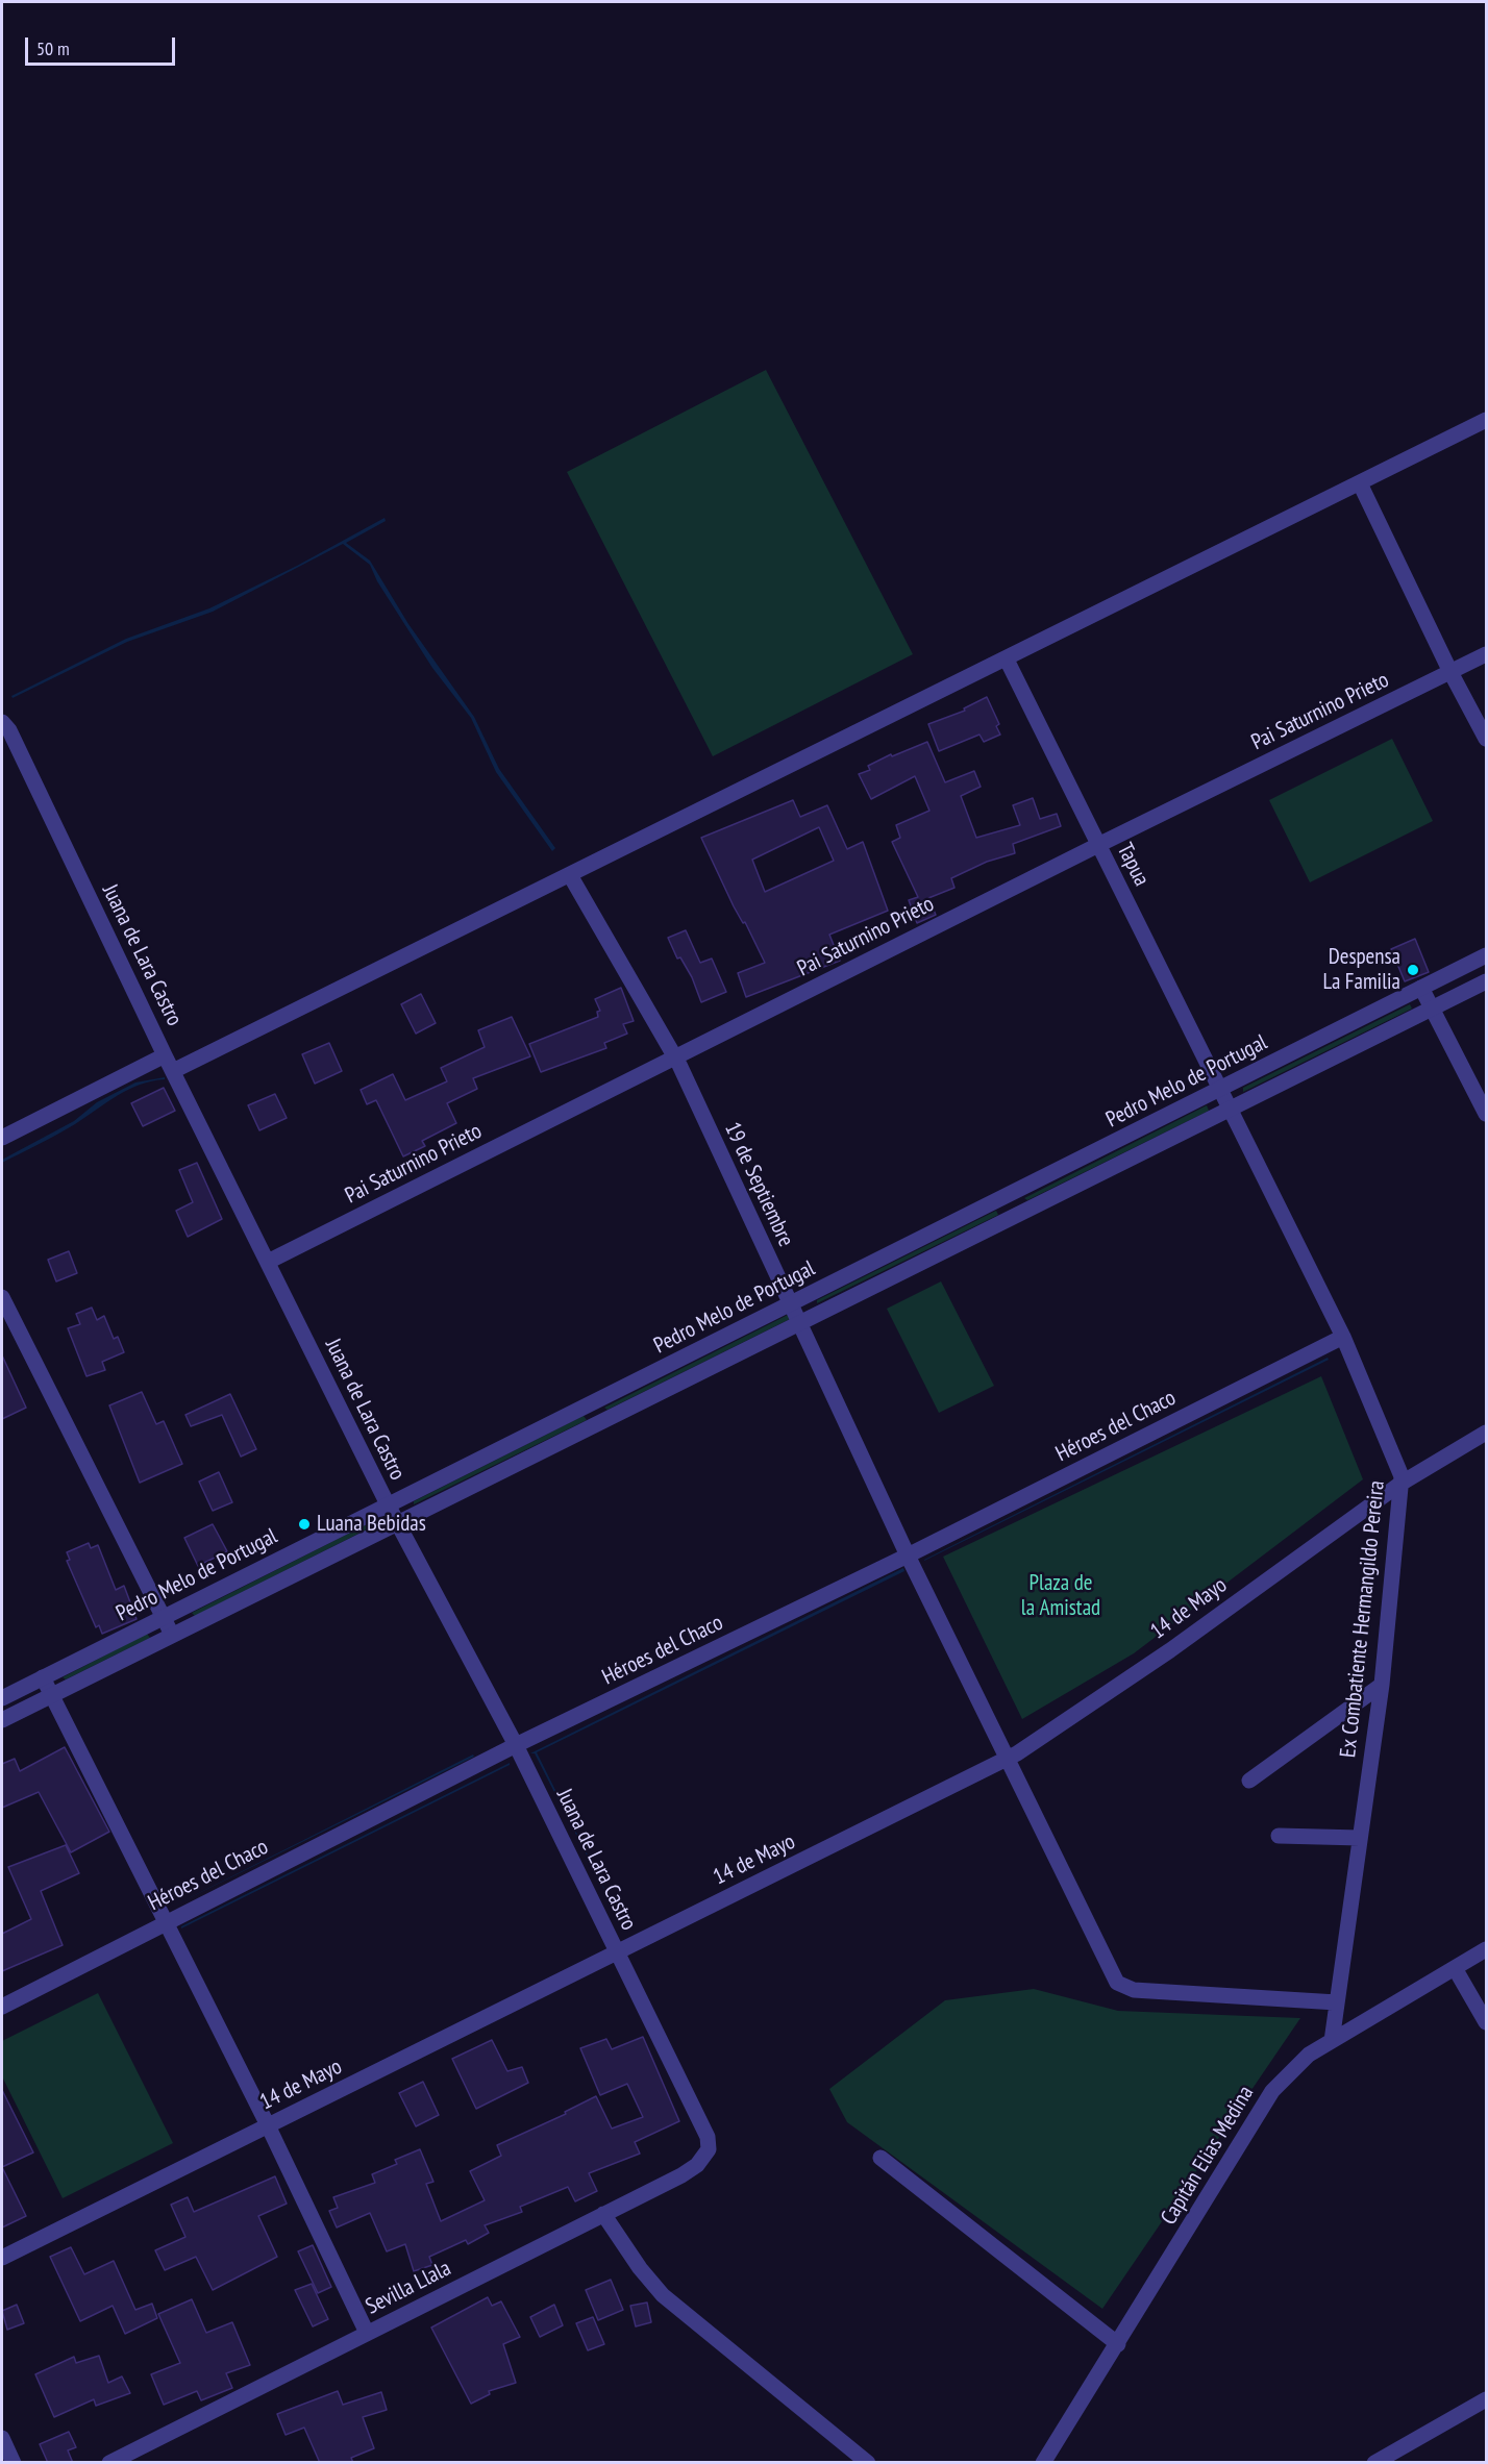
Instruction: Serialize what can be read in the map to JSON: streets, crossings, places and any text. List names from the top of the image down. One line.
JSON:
{"streets":{"street":["Pai Saturnino Prieto","Tapua","Juana de Lara Castro","Pedro Melo de Portugal","19 de Septiembre","Héroes del Chaco","14 de Mayo","Ex Combatiente Hermangildo Pereira","Capitán Elias Medina","Sevilla Llala"]},"crossings":[["Pai Saturnino Prieto","Tapua"],["Pai Saturnino Prieto","Juana de Lara Castro"],["Pai Saturnino Prieto","19 de Septiembre"],["Tapua","Pedro Melo de Portugal"],["Tapua","Ex Combatiente Hermangildo Pereira"],["Juana de Lara Castro","Pedro Melo de Portugal"],["Juana de Lara Castro","Héroes del Chaco"],["Juana de Lara Castro","14 de Mayo"],["Juana de Lara Castro","Sevilla Llala"],["Pedro Melo de Portugal","19 de Septiembre"],["Pedro Melo de Portugal","Ex Combatiente Hermangildo Pereira"],["19 de Septiembre","Héroes del Chaco"],["19 de Septiembre","14 de Mayo"],["19 de Septiembre","Ex Combatiente Hermangildo Pereira"],["Héroes del Chaco","Ex Combatiente Hermangildo Pereira"],["14 de Mayo","Ex Combatiente Hermangildo Pereira"],["Ex Combatiente Hermangildo Pereira","Capitán Elias Medina"]],"parks":["Plaza de la Amistad"],"places":["Despensa La Familia","Luana Bebidas"],"scale_bar":"50 m"}
